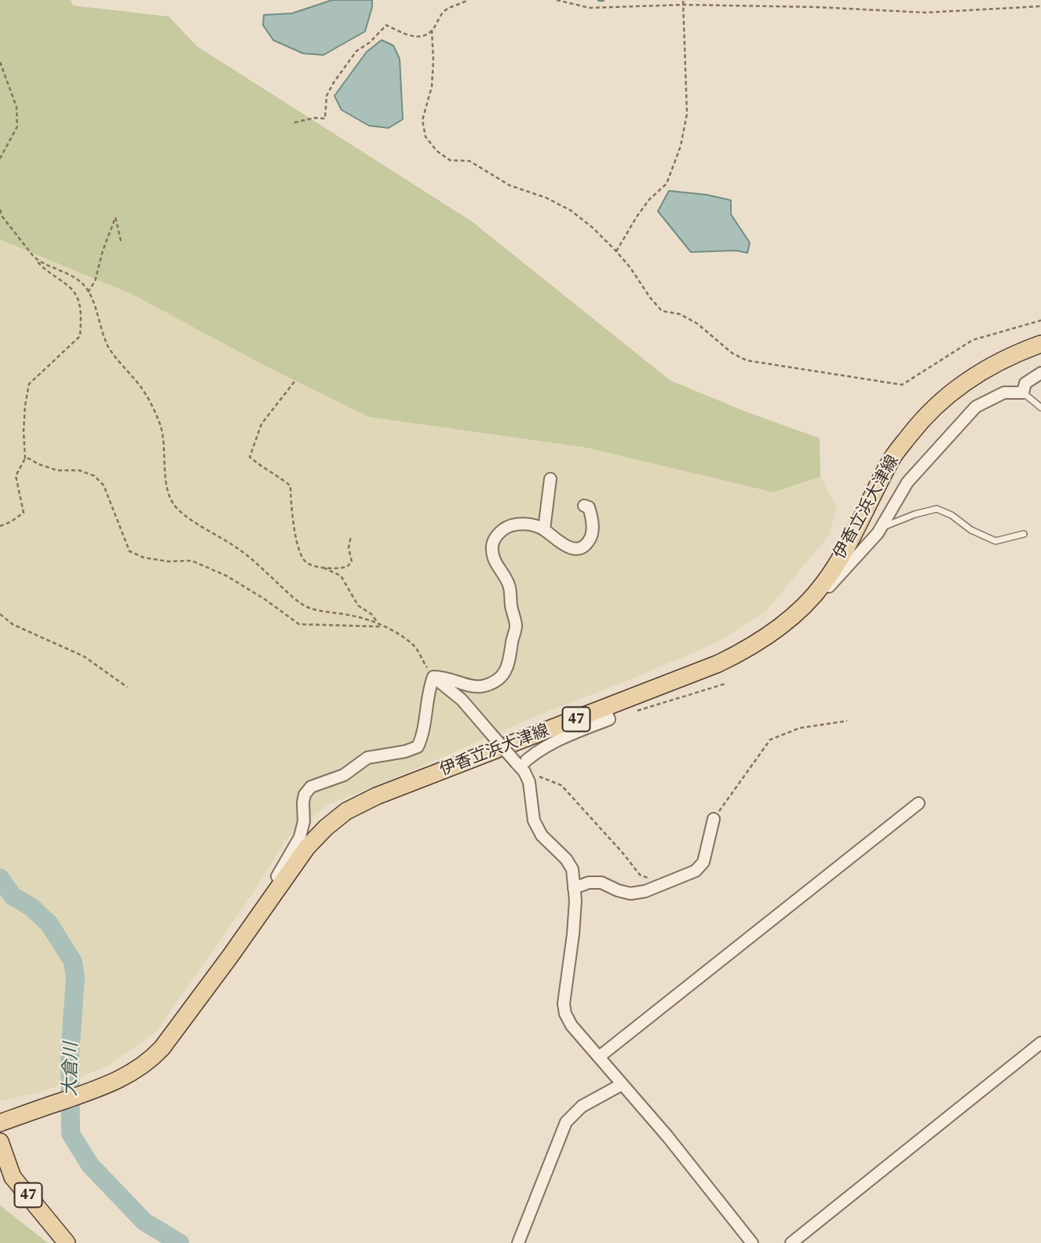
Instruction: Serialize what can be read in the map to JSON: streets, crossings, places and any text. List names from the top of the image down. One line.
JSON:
{"streets":{"main road":["伊香立浜大津線","47"]},"water":["大倉川"]}
